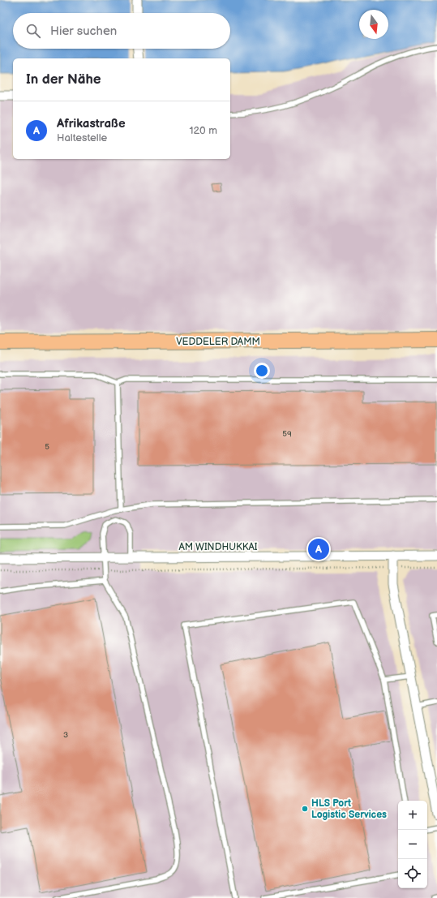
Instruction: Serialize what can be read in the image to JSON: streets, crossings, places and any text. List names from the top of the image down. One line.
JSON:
{"streets":{"main road":["VEDDELER DAMM"],"street":["AM WINDHUKKAI"]},"places":["HLS Port Logistic Services"],"house_numbers":["59","5","3"],"north":"bottom","page":{"search":"Hier suchen","heading":"In der Nähe","list":[{"mark":"A","name":"Afrikastraße","note":"Haltestelle","value":"120 m"}],"pins":"A","map_buttons":["+","−"]}}
